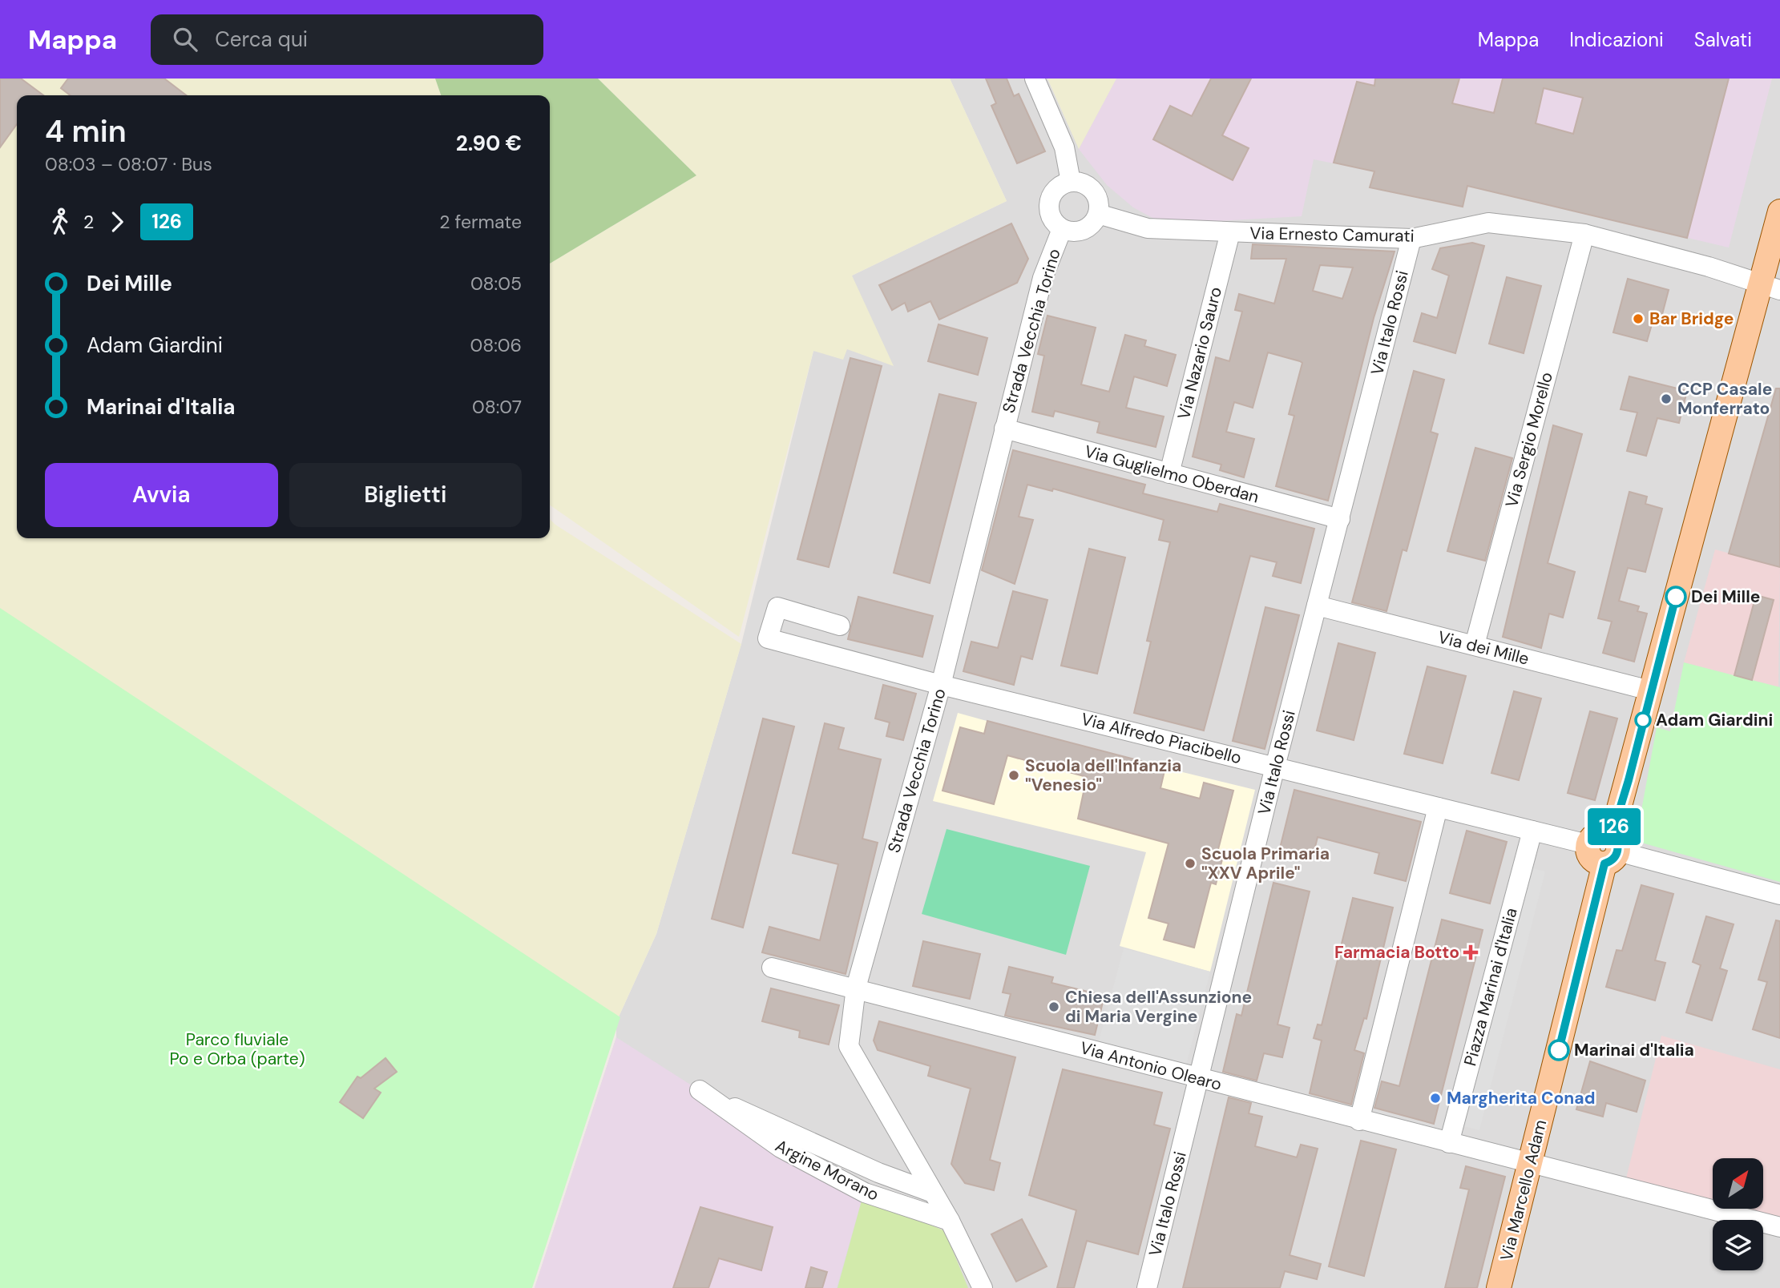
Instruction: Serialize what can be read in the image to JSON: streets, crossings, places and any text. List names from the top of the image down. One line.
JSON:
{"streets":{"main road":["Via Marcello Adam"],"street":["Via Ernesto Camurati","Via Italo Rossi","Strada Vecchia Torino","Via Nazario Sauro","Via Sergio Morello","Via Guglielmo Oberdan","Via dei Mille","Via Alfredo Piacibello","Piazza Marinai d'Italia","Via Antonio Olearo","Argine Morano"]},"crossings":[["Via Ernesto Camurati","Via Italo Rossi"],["Via Ernesto Camurati","Strada Vecchia Torino"],["Via Ernesto Camurati","Via Nazario Sauro"],["Via Ernesto Camurati","Via Sergio Morello"],["Via Ernesto Camurati","Via Marcello Adam"],["Via Italo Rossi","Via Guglielmo Oberdan"],["Via Italo Rossi","Via dei Mille"],["Via Italo Rossi","Via Alfredo Piacibello"],["Via Italo Rossi","Via Antonio Olearo"],["Strada Vecchia Torino","Via Guglielmo Oberdan"],["Strada Vecchia Torino","Via Alfredo Piacibello"],["Strada Vecchia Torino","Via Antonio Olearo"],["Strada Vecchia Torino","Argine Morano"],["Via Nazario Sauro","Via Guglielmo Oberdan"],["Via Sergio Morello","Via dei Mille"],["Via dei Mille","Via Marcello Adam"],["Via Alfredo Piacibello","Piazza Marinai d'Italia"],["Piazza Marinai d'Italia","Via Antonio Olearo"],["Via Antonio Olearo","Via Marcello Adam"]],"parks":["Parco fluviale Po e Orba (parte)"],"places":{"other":["Bar Bridge","CCP Casale Monferrato","Dei Mille","Adam Giardini","Scuola dell'Infanzia \"Venesio\"","Scuola Primaria \"XXV Aprile\"","Chiesa dell'Assunzione di Maria Vergine","Marinai d'Italia","Margherita Conad"],"health":["Farmacia Botto"]},"lines":["bus line 126"],"north":"top right","page":{"header":"Mappa","search":"Cerca qui","nav":["Mappa","Indicazioni","Salvati"],"on_map":"126","heading":["4 min","08:03 – 08:07 · Bus","2.90 €"],"legs":["2","126","2 fermate"],"list":[{"name":"Dei Mille","value":"08:05"},{"name":"Adam Giardini","value":"08:06"},{"name":"Marinai d'Italia","value":"08:07"}],"buttons":["Avvia","Biglietti"]}}
